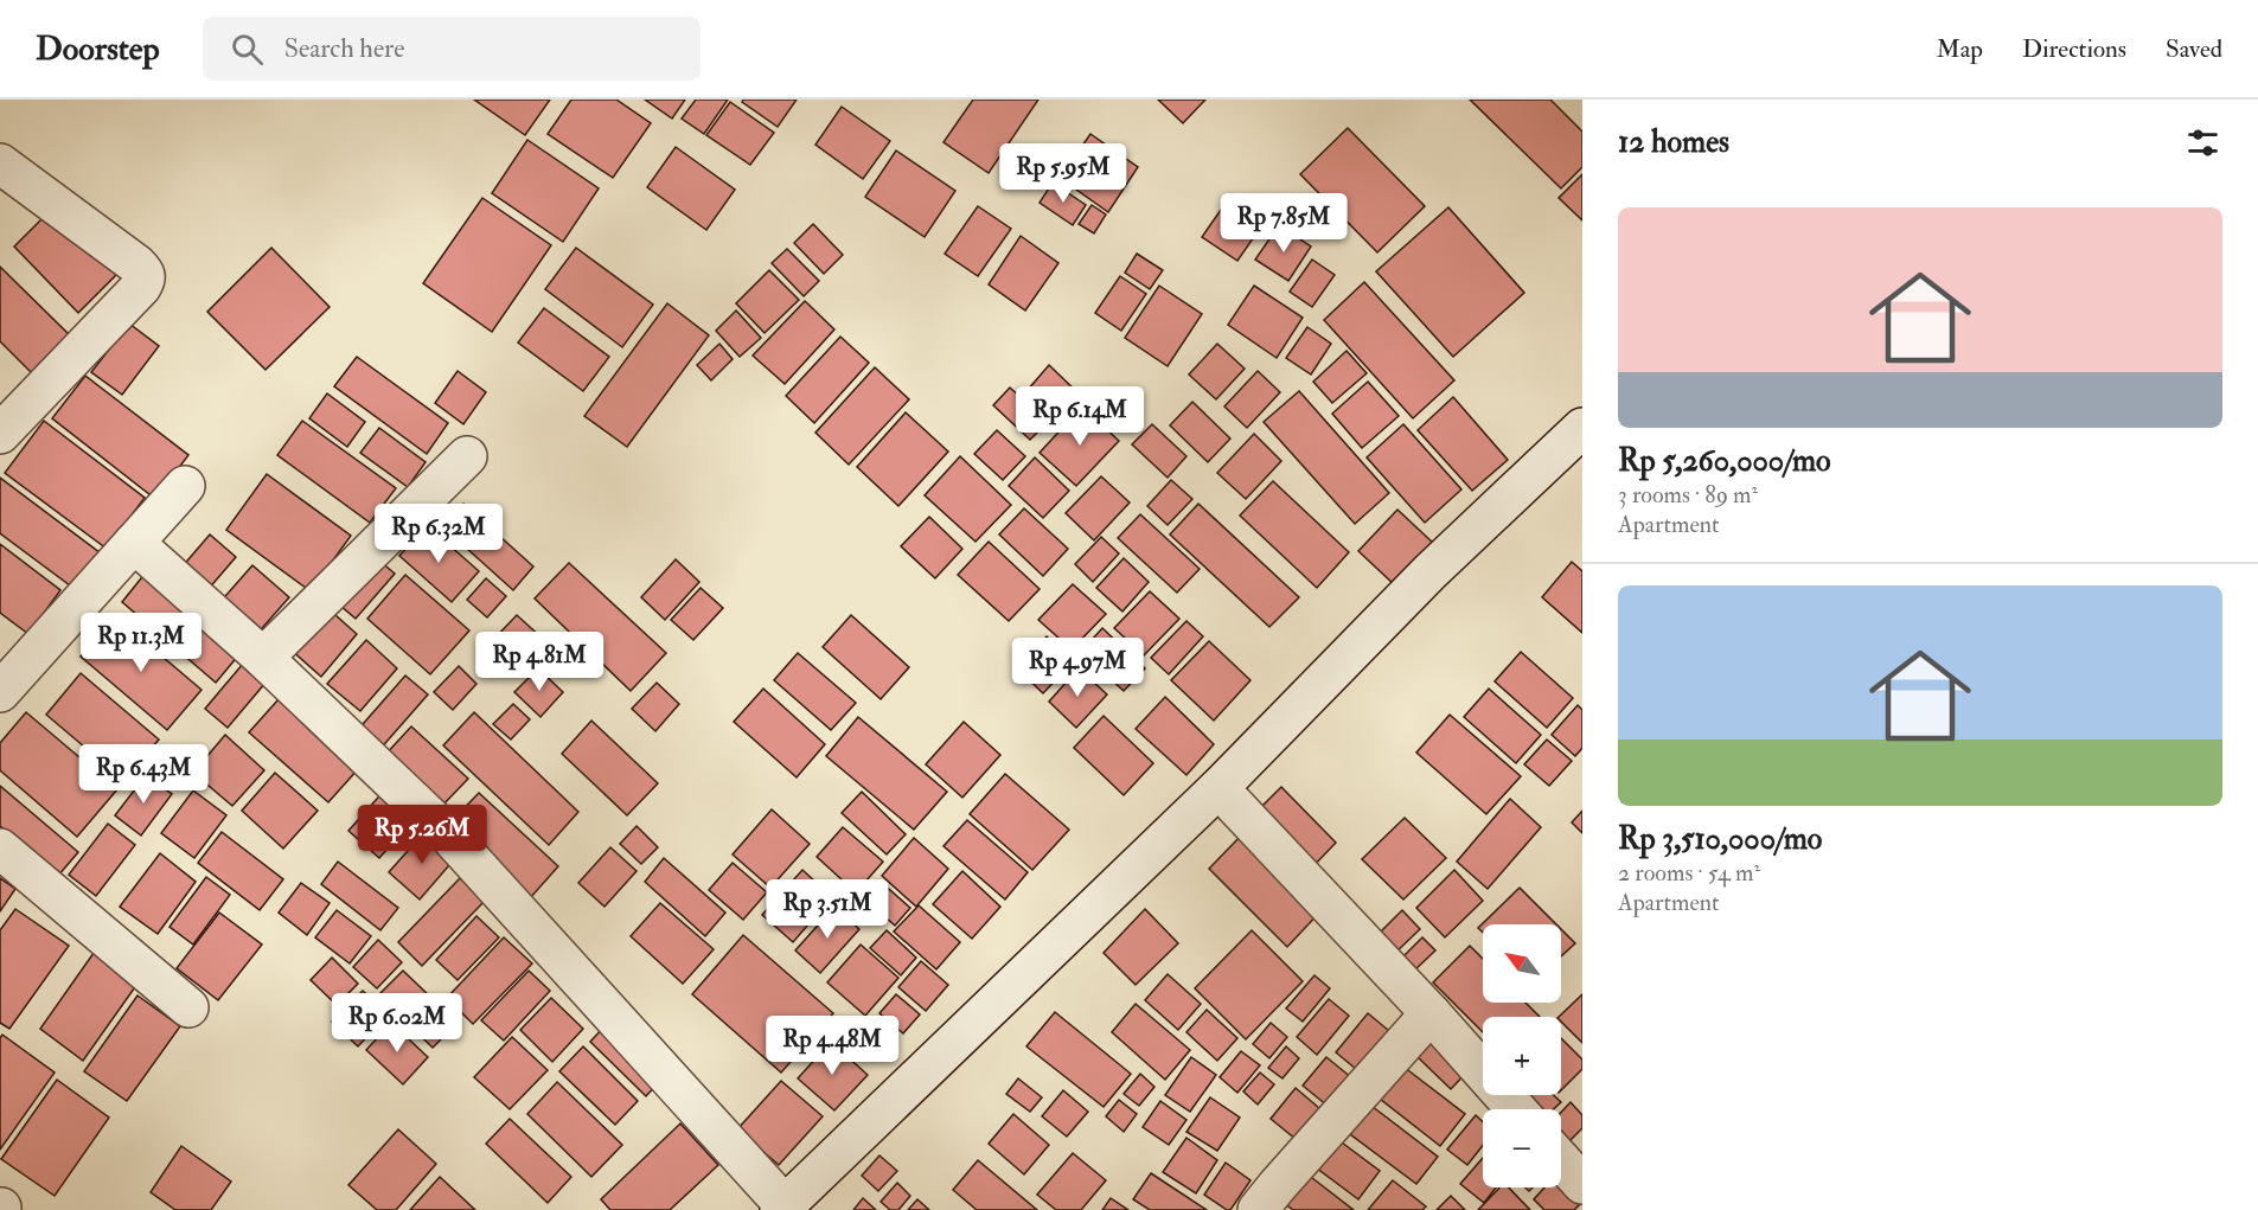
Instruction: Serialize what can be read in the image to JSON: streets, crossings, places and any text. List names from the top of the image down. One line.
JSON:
{"north":"top left","page":{"header":"Doorstep","search":"Search here","nav":["Map","Directions","Saved"],"heading":"12 homes","price":["Rp 5.95M","Rp 7.85M","Rp 6.14M","Rp 6.32M","Rp 11.3M","Rp 4.81M","Rp 4.97M","Rp 6.43M","Rp 5.26M","Rp 3.51M","Rp 6.02M","Rp 4.48M"],"list":[{"name":"Rp 5,260,000/mo","note":"3 rooms · 89 m² · Apartment"},{"name":"Rp 3,510,000/mo","note":"2 rooms · 54 m² · Apartment"}],"map_buttons":["+","−"]}}
